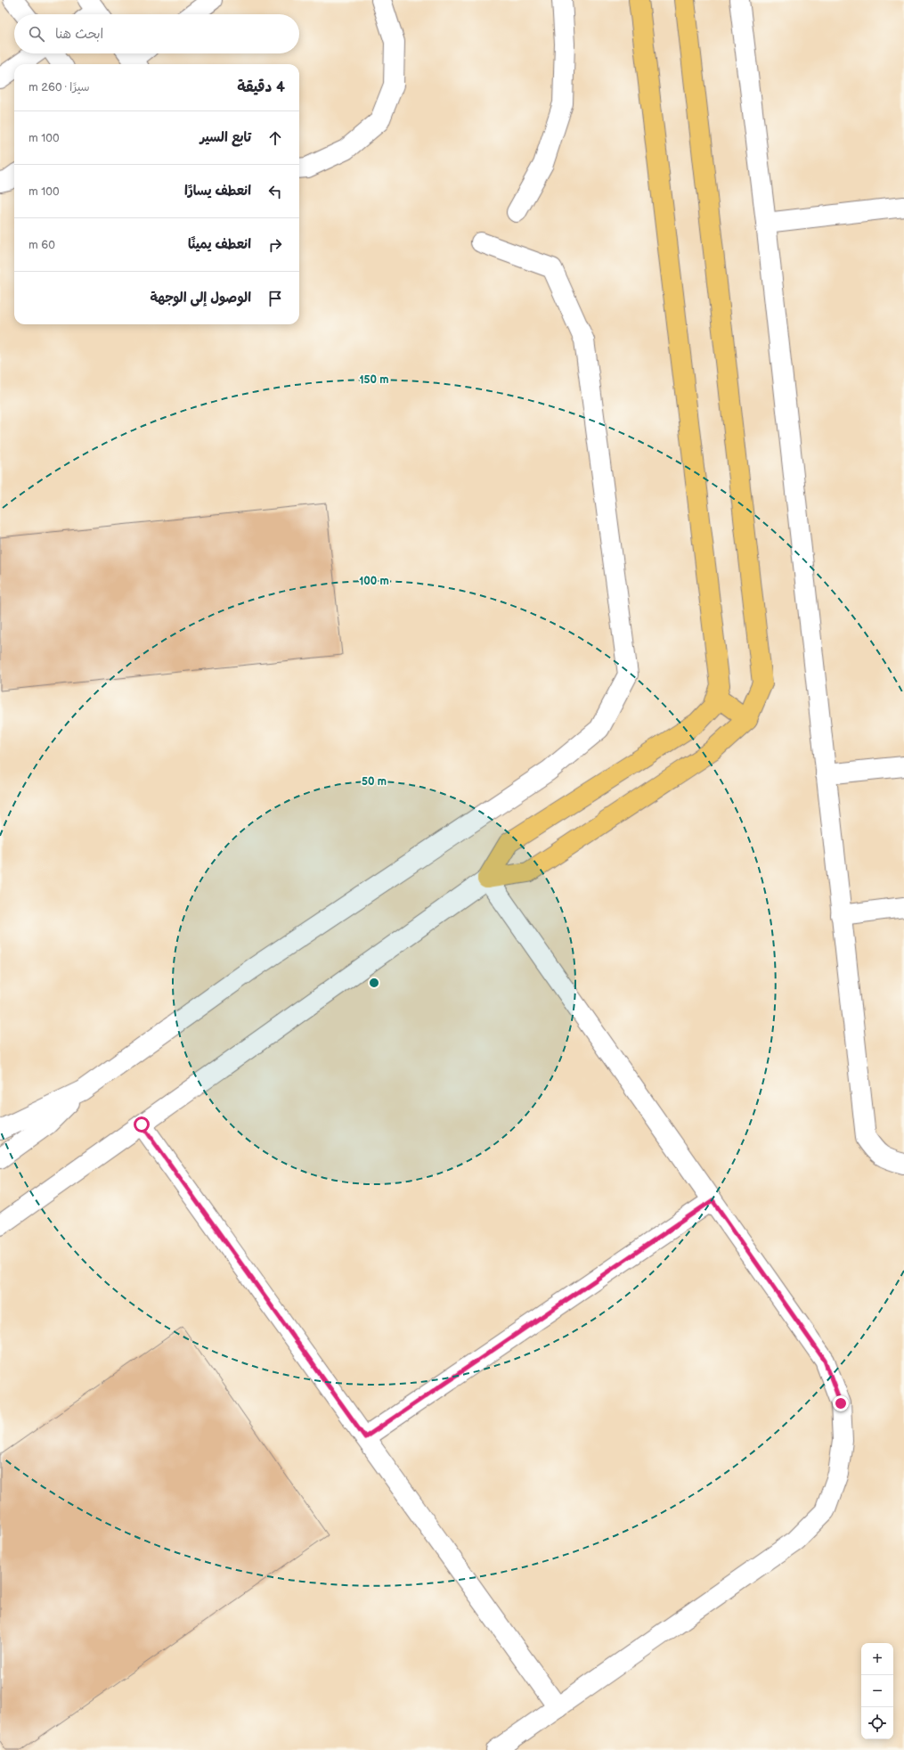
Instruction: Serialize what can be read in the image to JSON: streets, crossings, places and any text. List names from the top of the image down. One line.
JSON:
{"page":{"search":"ابحث هنا","heading":["4 دقيقة","سيرًا · 260 m"],"list":[["تابع السير","100 m"],["انعطف يسارًا","100 m"],["انعطف يمينًا","60 m"],"الوصول إلى الوجهة"],"map_buttons":["+","−"]},"rings":["150 m","100 m","50 m"]}
